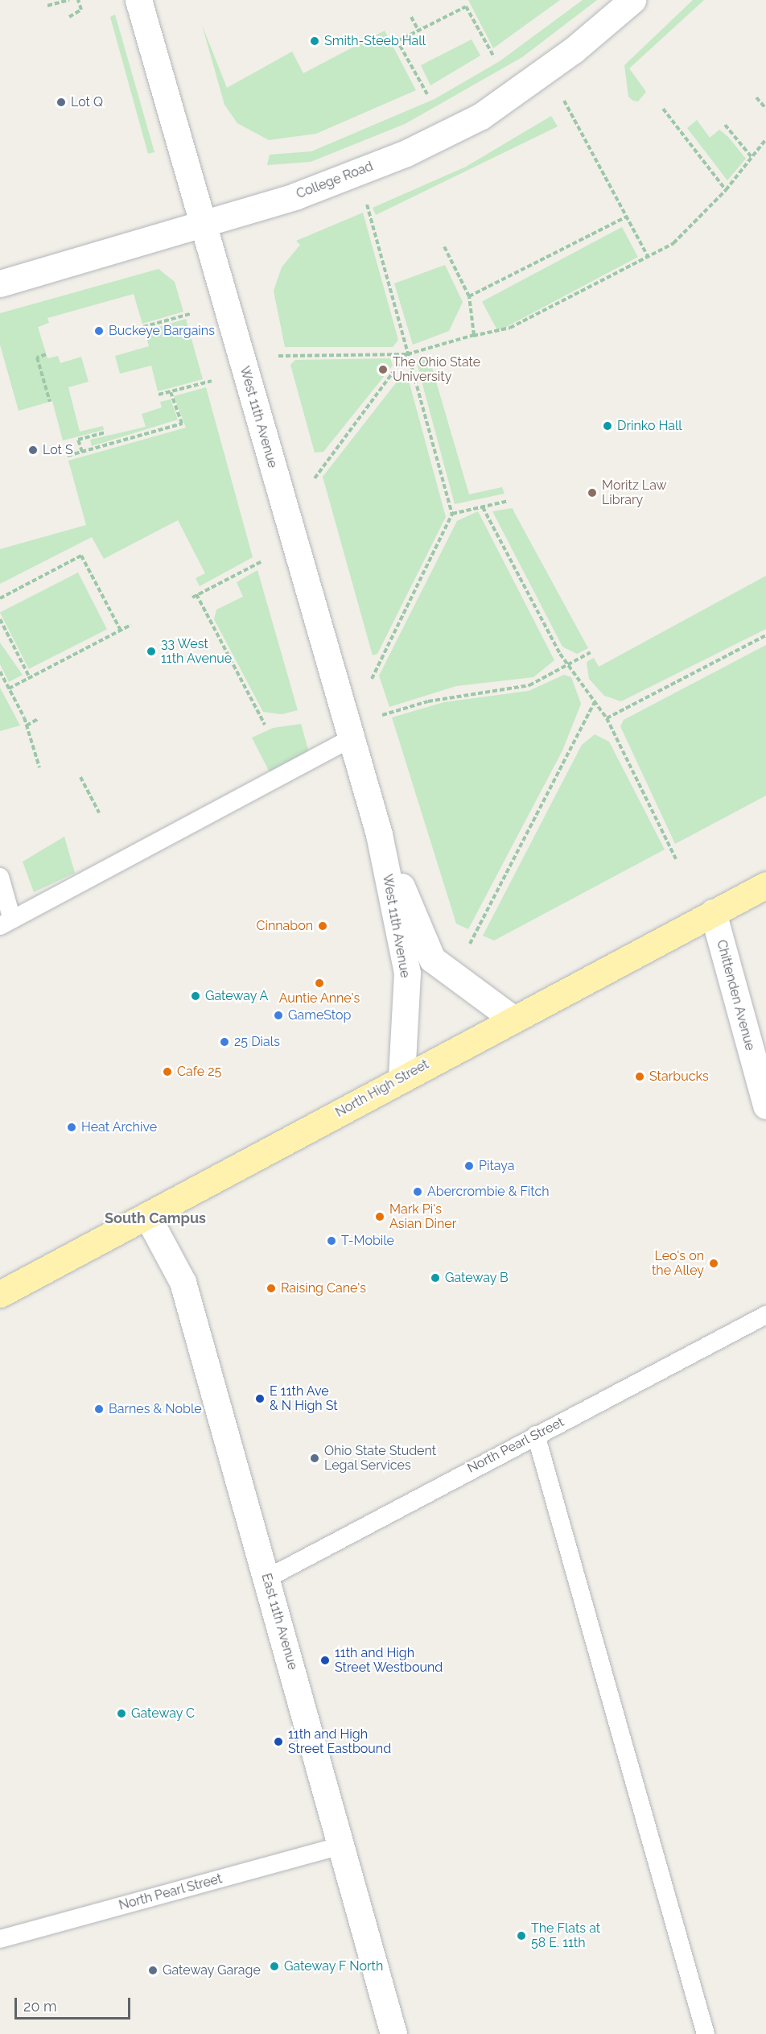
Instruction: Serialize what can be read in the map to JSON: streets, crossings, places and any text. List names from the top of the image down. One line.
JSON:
{"streets":{"main road":["North High Street"],"street":["College Road","West 11th Avenue","Chittenden Avenue","East 11th Avenue"],"lane":["North Pearl Street"]},"crossings":[["College Road","West 11th Avenue"],["West 11th Avenue","North High Street"],["Chittenden Avenue","North High Street"],["North High Street","East 11th Avenue"],["North Pearl Street","East 11th Avenue"]],"districts":["South Campus"],"places":["Smith-Steeb Hall","Lot Q","Buckeye Bargains","The Ohio State University","Drinko Hall","Lot S","Moritz Law Library","33 West 11th Avenue","Cinnabon","Auntie Anne's","Gateway A","GameStop","25 Dials","Cafe 25","Starbucks","Heat Archive","Pitaya","Abercrombie & Fitch","Mark Pi's Asian Diner","T-Mobile","Leo's on the Alley","Gateway B","Raising Cane's","E 11th Ave & N High St","Barnes & Noble","Ohio State Student Legal Services","11th and High Street Westbound","Gateway C","11th and High Street Eastbound","The Flats at 58 E. 11th","Gateway F North","Gateway Garage"],"scale_bar":"20 m"}
